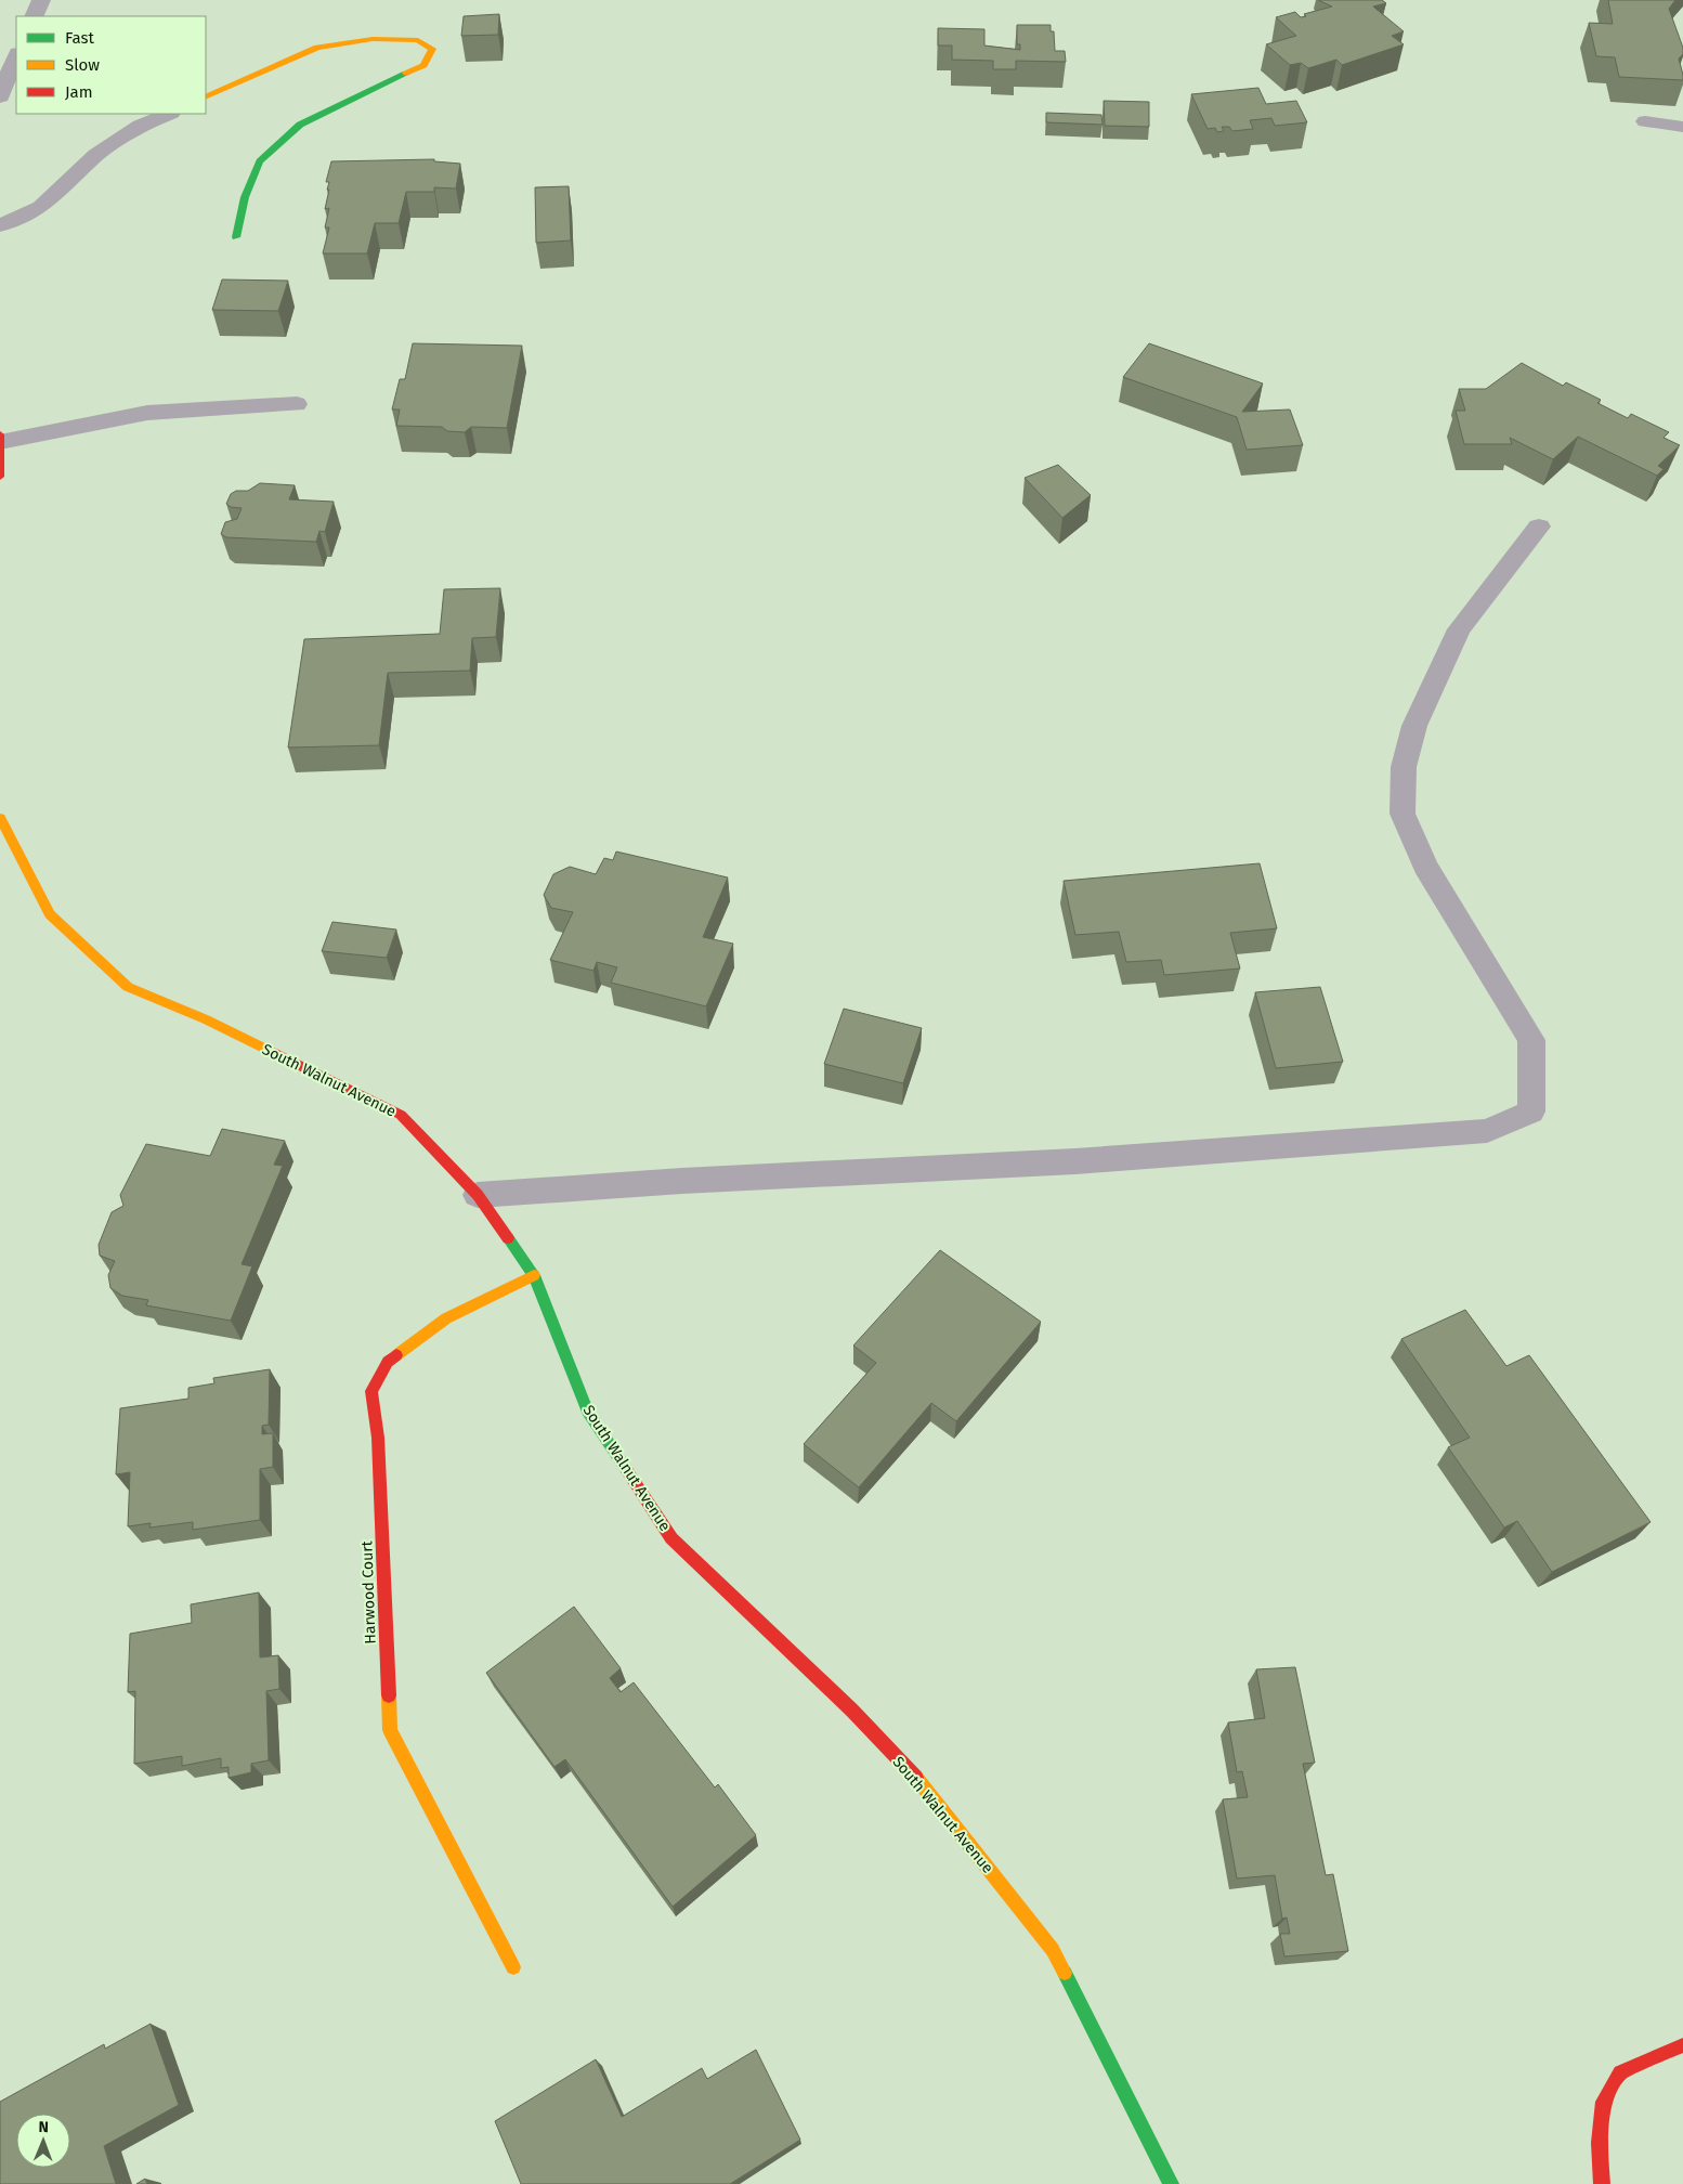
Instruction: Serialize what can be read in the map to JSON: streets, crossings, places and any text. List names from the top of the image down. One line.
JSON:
{"streets":{"street":["South Walnut Avenue","Harwood Court"]},"crossings":[["South Walnut Avenue","Harwood Court"]],"legend":["Fast","Slow","Jam"],"north":"top"}
